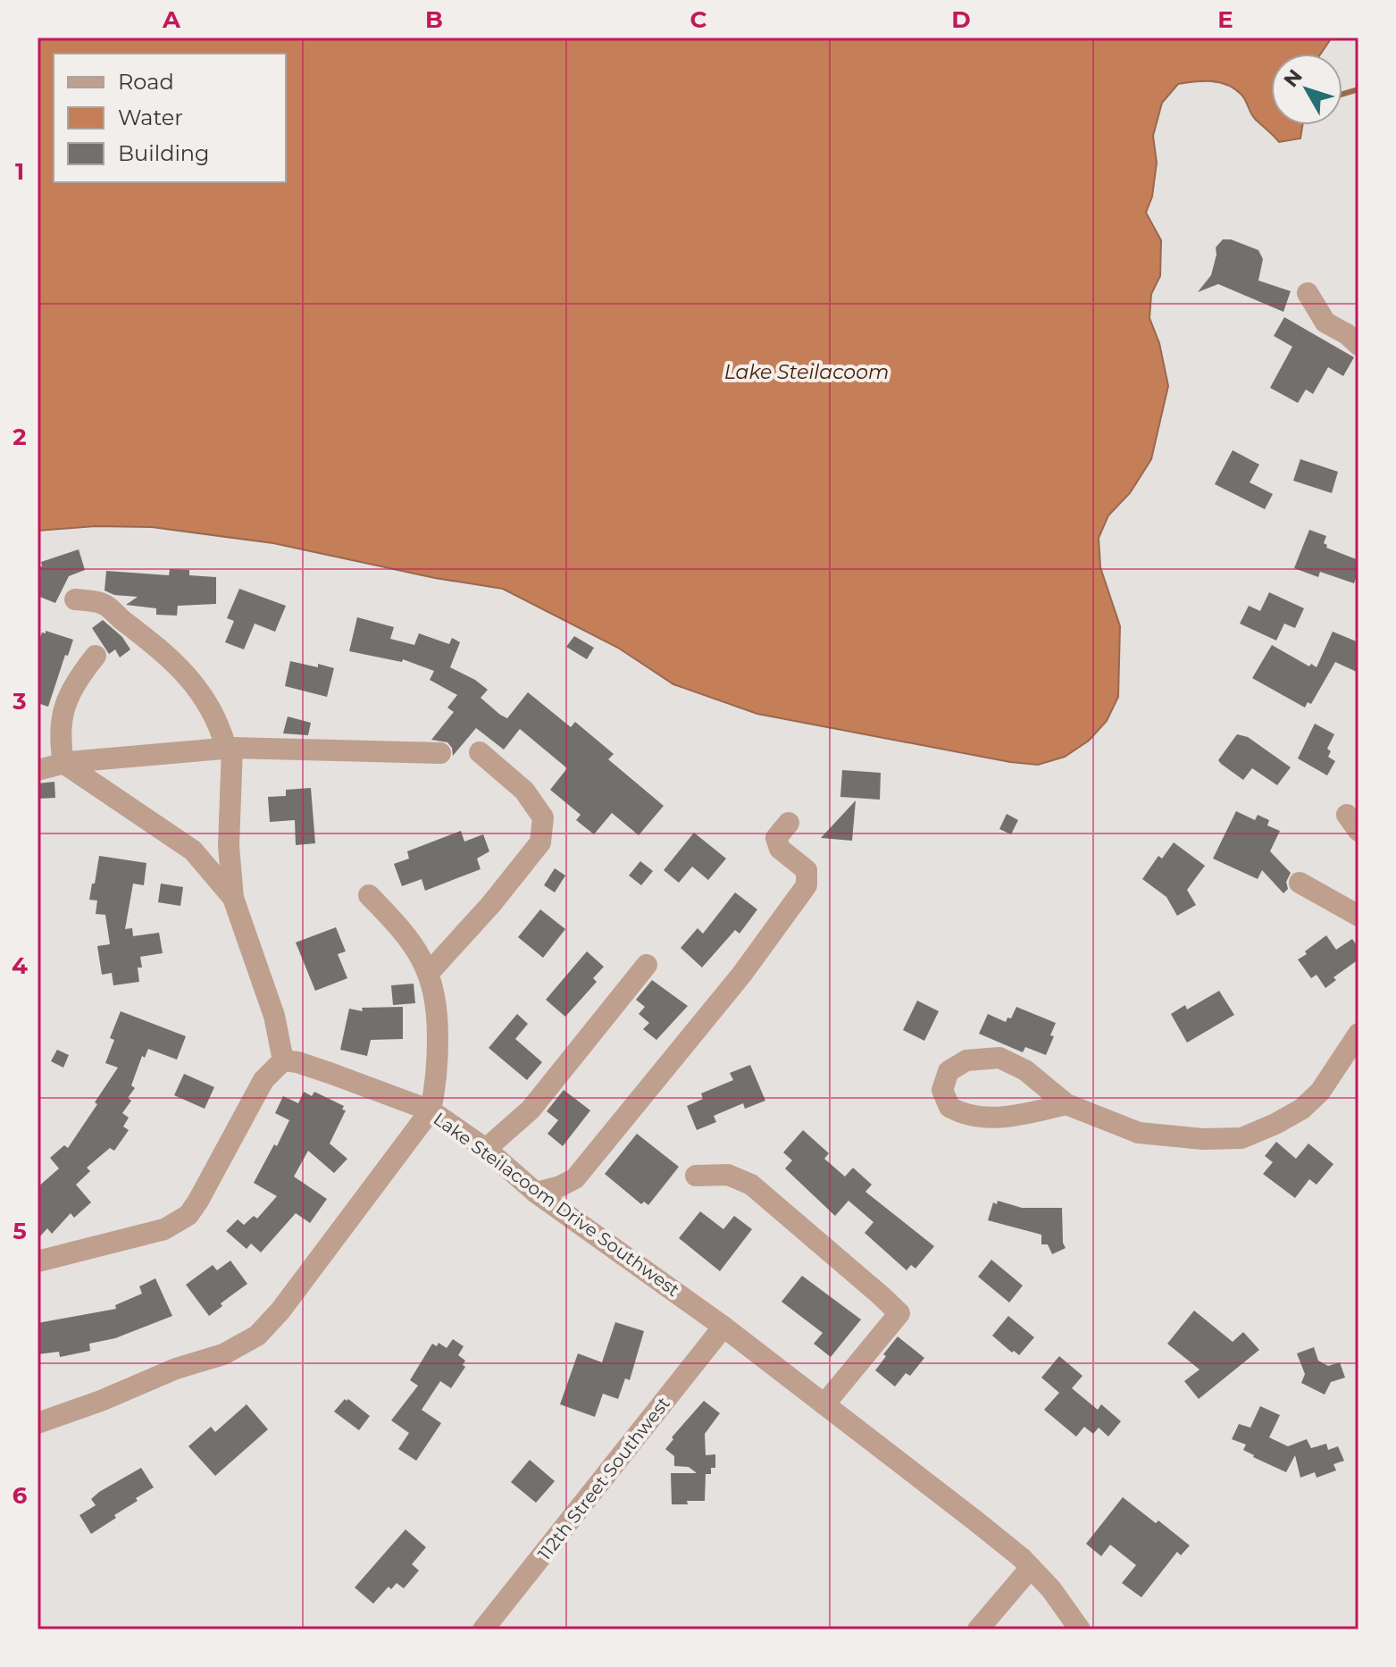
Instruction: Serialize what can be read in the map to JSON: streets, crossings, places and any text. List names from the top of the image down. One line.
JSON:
{"streets":{"street":["Lake Steilacoom Drive Southwest","112th Street Southwest"]},"crossings":[["Lake Steilacoom Drive Southwest","112th Street Southwest"]],"water":["Lake Steilacoom"],"legend":["Road","Water","Building"],"north":"top left","grid":{"columns":["A","B","C","D","E"],"rows":["1","2","3","4","5","6"]}}
